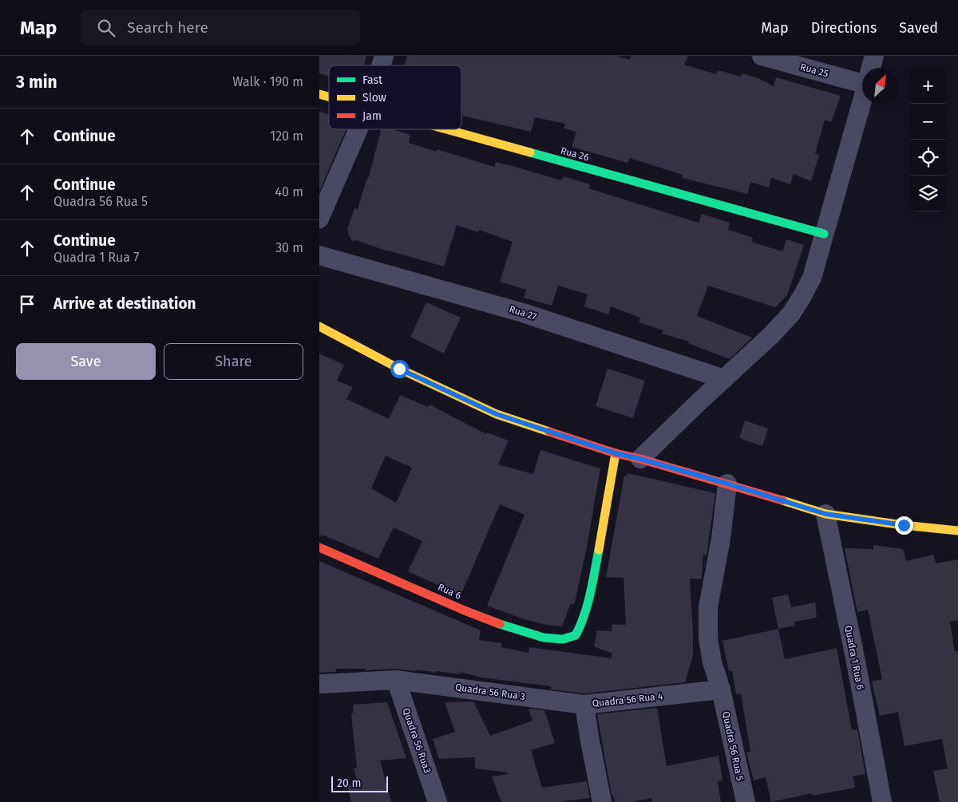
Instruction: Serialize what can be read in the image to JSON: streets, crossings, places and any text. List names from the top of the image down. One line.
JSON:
{"streets":{"street":["Rua 25","Rua 26","Rua 27","Rua 6","Quadra 1 Rua 6","Quadra 56 Rua 3","Quadra 56 Rua 4","Quadra 56 Rua3","Quadra 56 Rua 5"]},"crossings":[["Quadra 56 Rua 3","Quadra 56 Rua 4"],["Quadra 56 Rua 3","Quadra 56 Rua3"],["Quadra 56 Rua 4","Quadra 56 Rua 5"]],"legend":["Fast","Slow","Jam"],"scale_bar":"20 m","north":"top right","page":{"header":"Map","search":"Search here","nav":["Map","Directions","Saved"],"heading":["3 min","Walk · 190 m"],"map_buttons":["+","−"],"list":[["Continue","120 m"],["Continue","Quadra 56 Rua 5","40 m"],["Continue","Quadra 1 Rua 7","30 m"],"Arrive at destination"],"buttons":["Save","Share"],"scale":"20 m"}}
